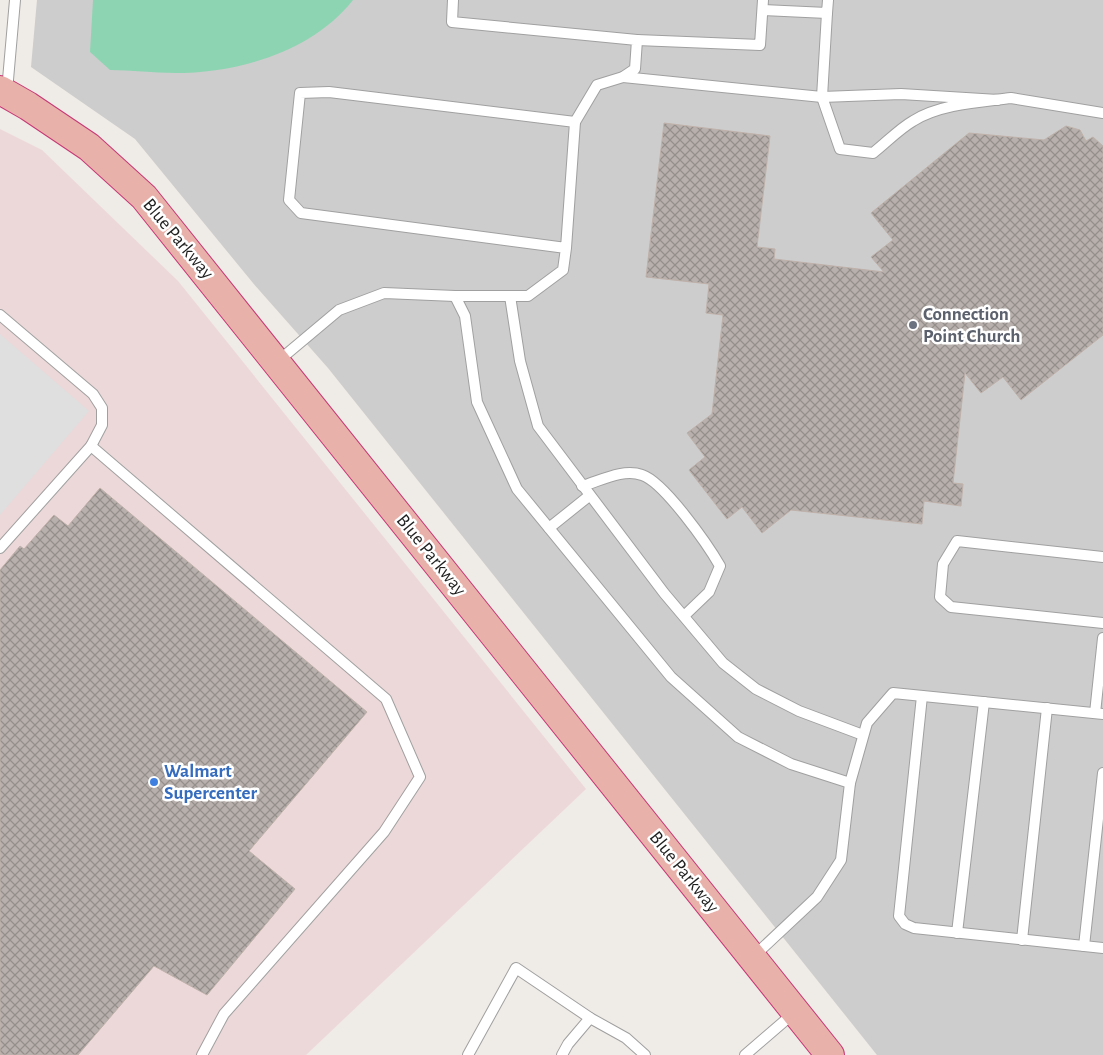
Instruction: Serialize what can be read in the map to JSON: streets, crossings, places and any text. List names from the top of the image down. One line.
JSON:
{"streets":{"highway":["Blue Parkway"]},"places":["Connection Point Church","Walmart Supercenter"]}
